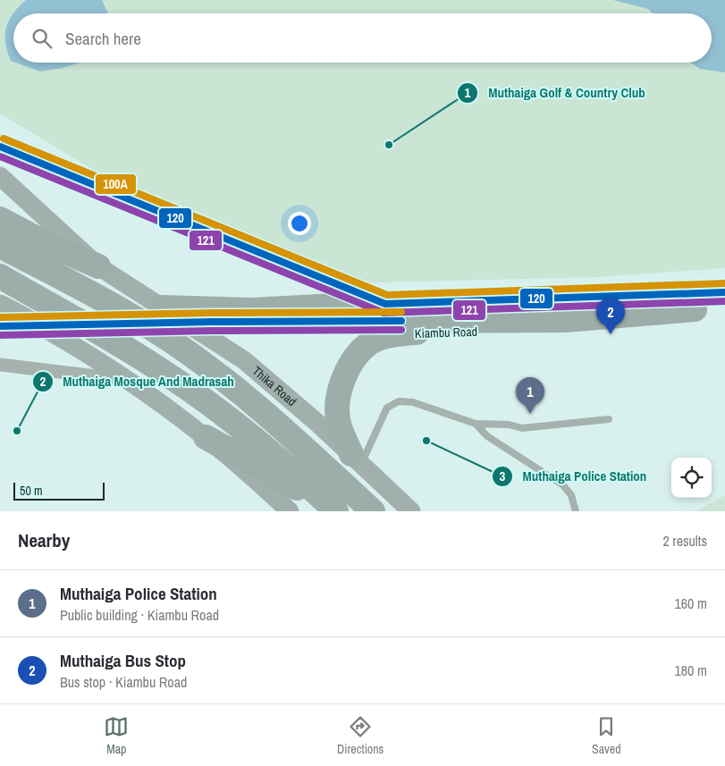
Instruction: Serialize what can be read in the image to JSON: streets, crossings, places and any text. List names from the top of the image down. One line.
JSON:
{"streets":{"highway":["Kiambu Road"],"main road":["Thika Road"]},"crossings":[["Kiambu Road","Thika Road"]],"places":["Muthaiga Golf & Country Club","Muthaiga Mosque And Madrasah","Muthaiga Police Station"],"lines":["transit line 100A","transit line 120","transit line 121"],"scale_bar":"50 m","page":{"search":"Search here","pins":["2","1"],"scale":"50 m","heading":["Nearby","2 results"],"list":[{"mark":"1","name":"Muthaiga Police Station","note":"Public building · Kiambu Road","value":"160 m"},{"mark":"2","name":"Muthaiga Bus Stop","note":"Bus stop · Kiambu Road","value":"180 m"}],"nav":["Map","Directions","Saved"]}}
